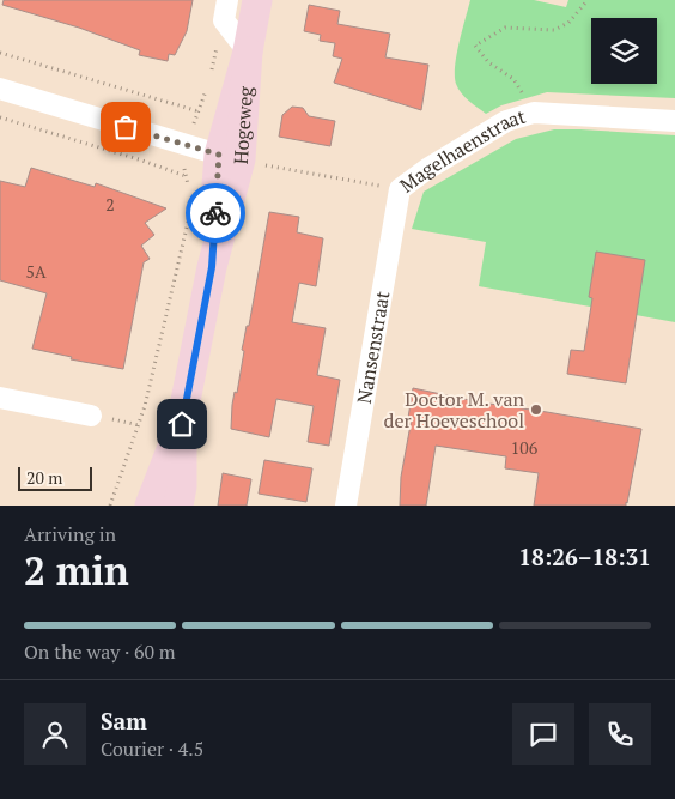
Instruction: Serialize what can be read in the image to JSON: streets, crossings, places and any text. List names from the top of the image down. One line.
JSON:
{"streets":{"main road":["Hogeweg"],"street":["Magelhaenstraat","Nansenstraat"]},"crossings":[["Hogeweg","Magelhaenstraat"],["Magelhaenstraat","Nansenstraat"]],"places":["Doctor M. van der Hoeveschool"],"house_numbers":["2","5A","106"],"scale_bar":"20 m","page":{"scale":"20 m","heading":["2 min","Arriving in","18:26–18:31"],"panel":["Sam","Courier · 4.5"],"bar":"On the way · 60 m"}}
